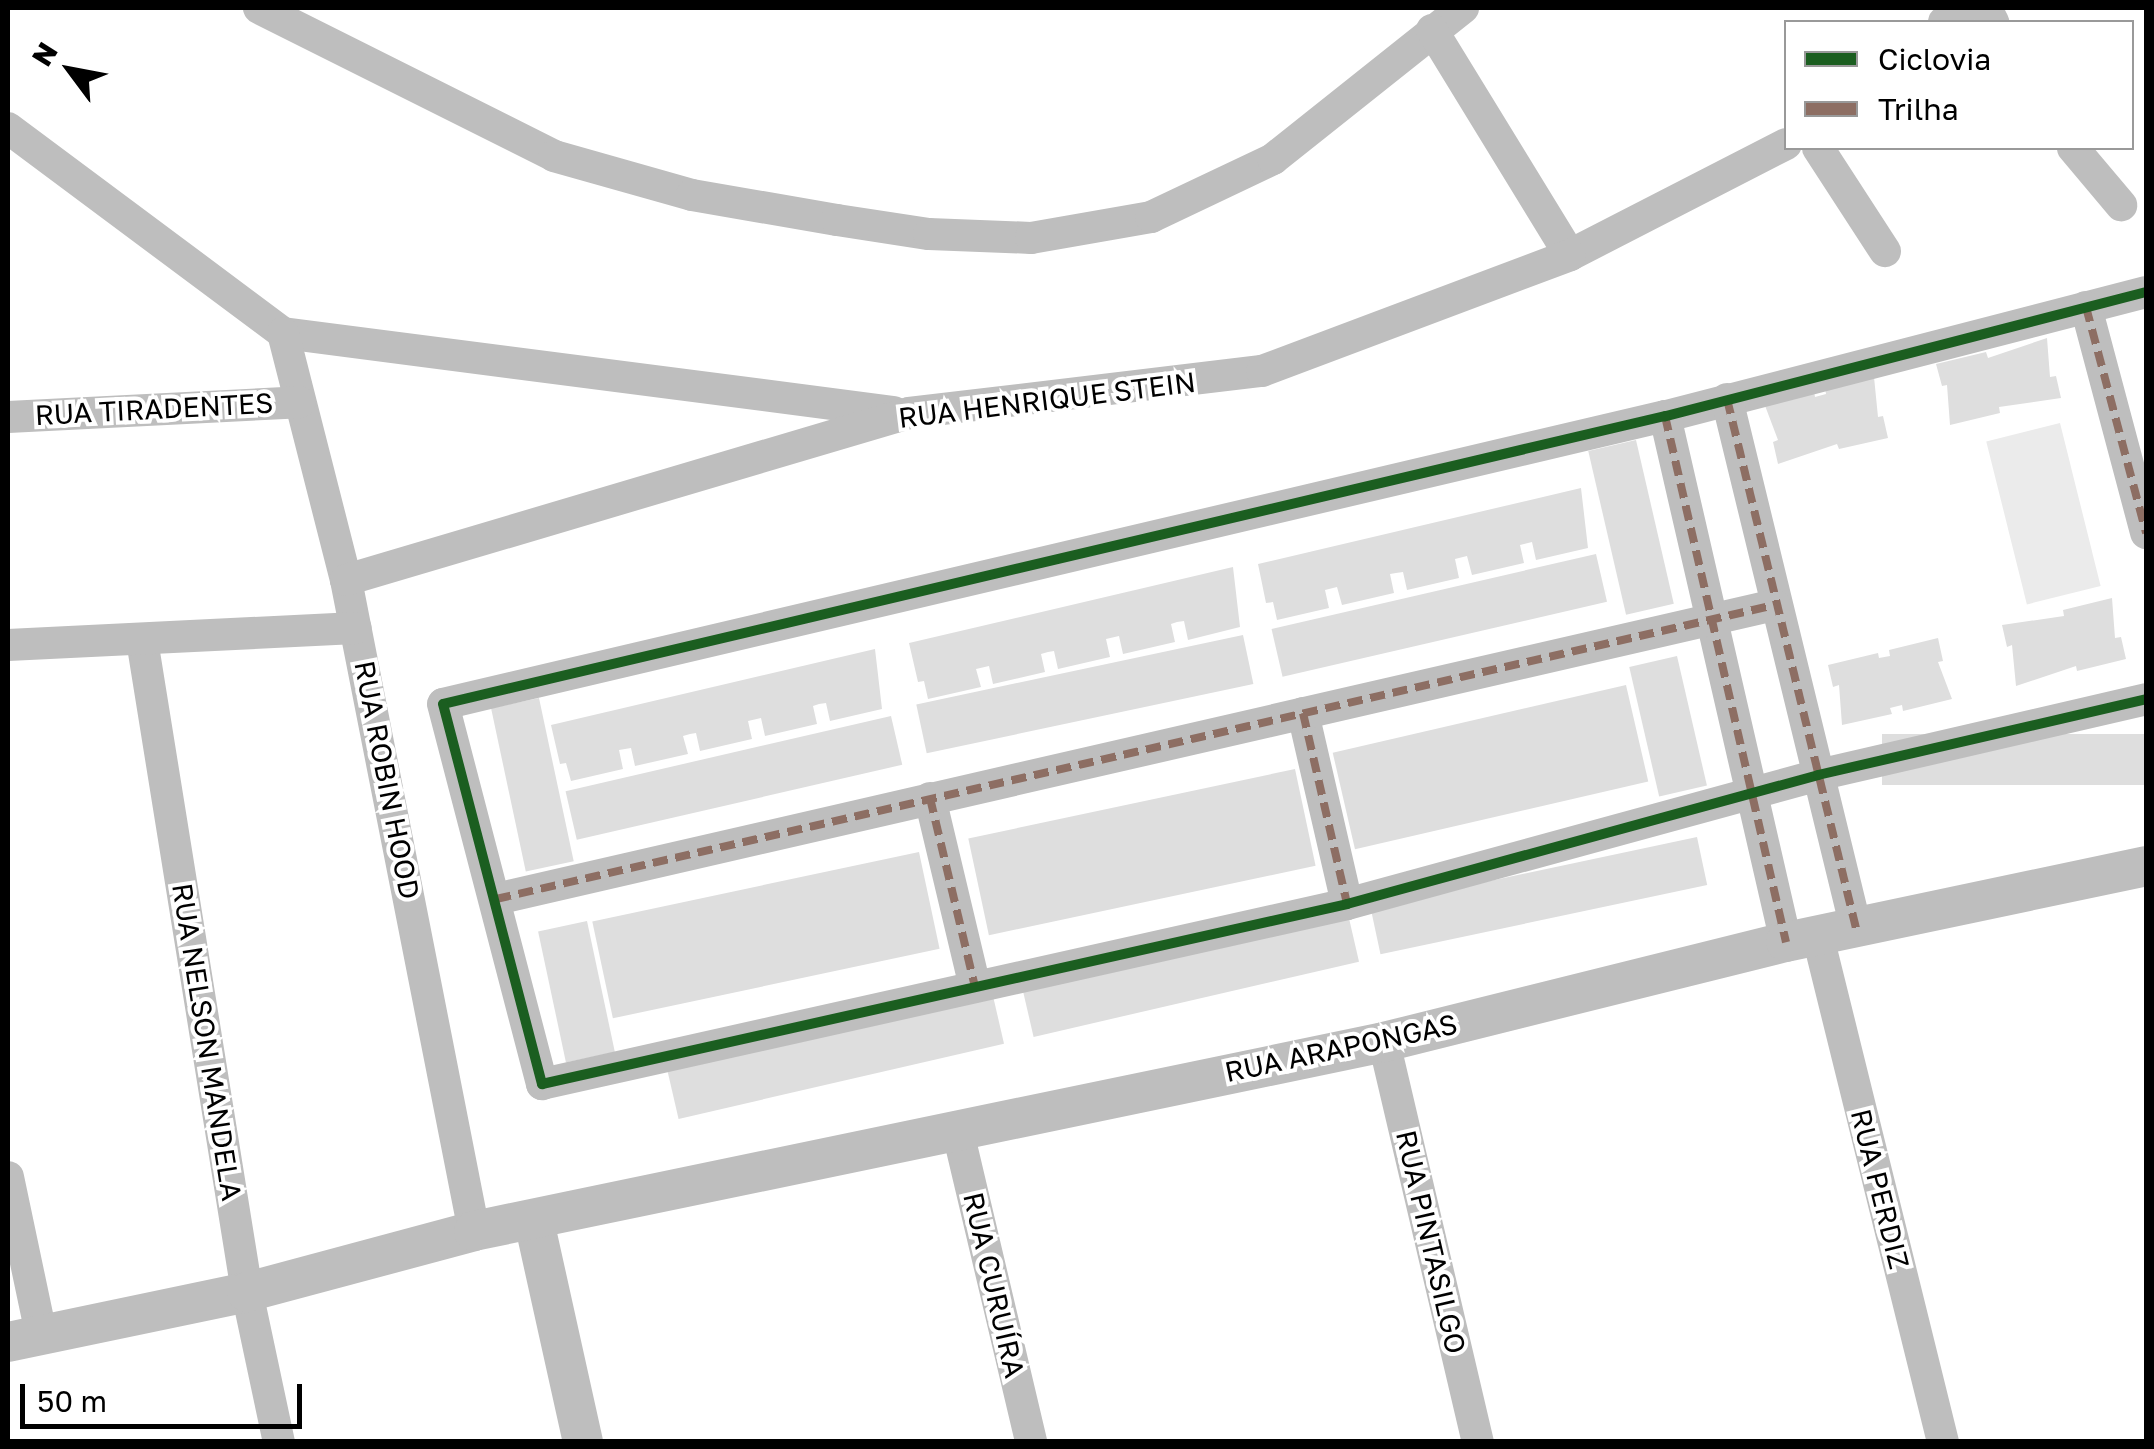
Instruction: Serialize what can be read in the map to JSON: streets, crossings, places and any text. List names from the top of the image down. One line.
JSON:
{"streets":{"street":["RUA HENRIQUE STEIN","RUA TIRADENTES","RUA ROBIN HOOD","RUA NELSON MANDELA","RUA ARAPONGAS","RUA PERDIZ","RUA PINTASILGO","RUA CURUÍRA"]},"crossings":[["RUA HENRIQUE STEIN","RUA ROBIN HOOD"],["RUA TIRADENTES","RUA ROBIN HOOD"],["RUA ROBIN HOOD","RUA ARAPONGAS"],["RUA NELSON MANDELA","RUA ARAPONGAS"],["RUA ARAPONGAS","RUA PERDIZ"],["RUA ARAPONGAS","RUA PINTASILGO"],["RUA ARAPONGAS","RUA CURUÍRA"]],"legend":["Ciclovia","Trilha"],"scale_bar":"50 m","north":"top left"}
